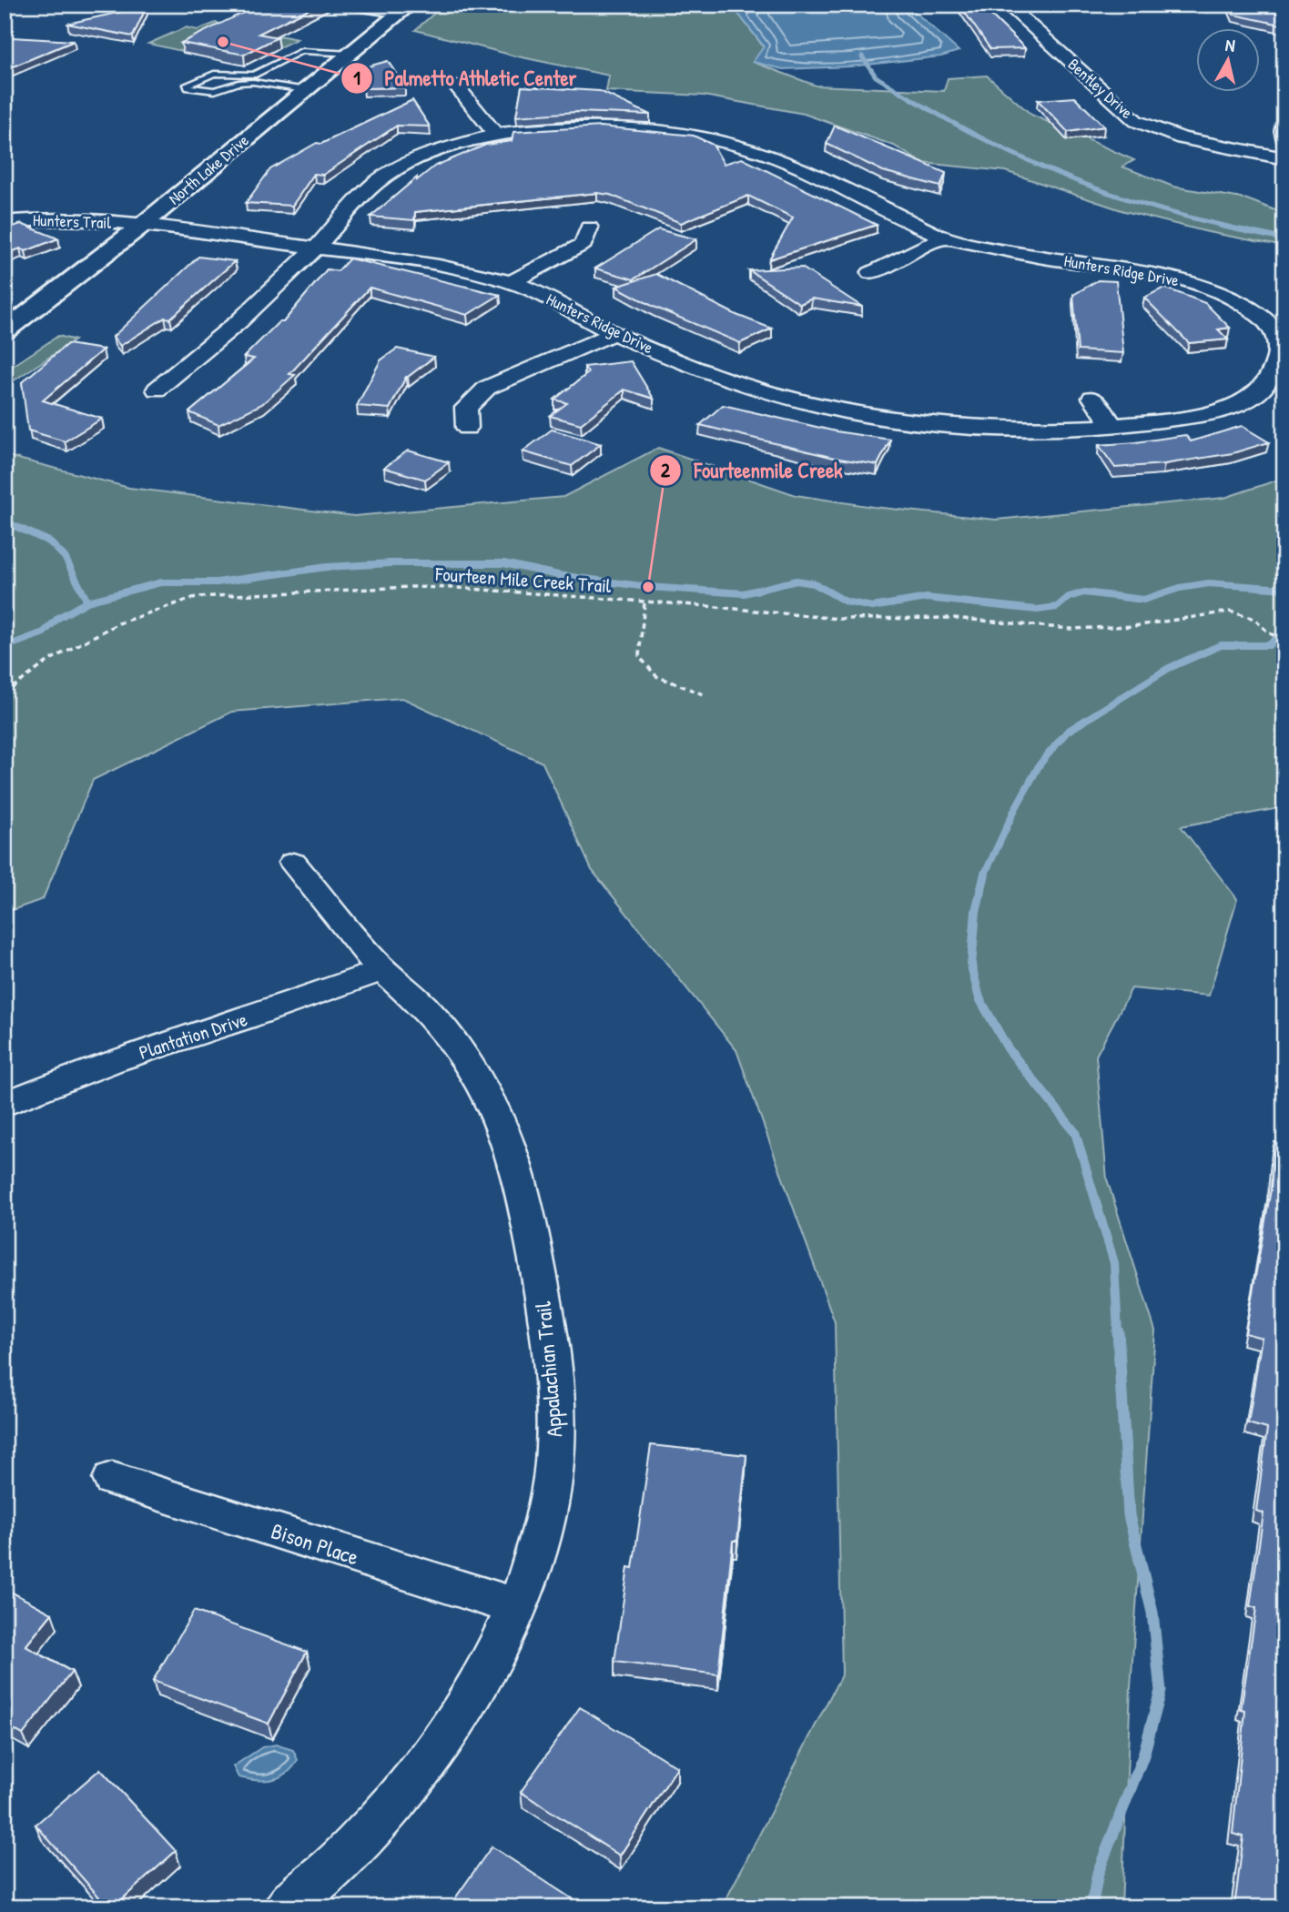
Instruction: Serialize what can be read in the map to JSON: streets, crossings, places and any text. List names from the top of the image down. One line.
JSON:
{"streets":{"main road":["North Lake Drive"],"street":["Bentley Drive","Hunters Trail","Hunters Ridge Drive","Plantation Drive","Appalachian Trail","Bison Place"],"path":["Fourteen Mile Creek Trail"]},"crossings":[["North Lake Drive","Hunters Trail"],["North Lake Drive","Hunters Ridge Drive"],["Hunters Trail","Hunters Ridge Drive"],["Plantation Drive","Appalachian Trail"],["Appalachian Trail","Bison Place"]],"places":["Palmetto Athletic Center","Fourteenmile Creek"],"north":"top"}
